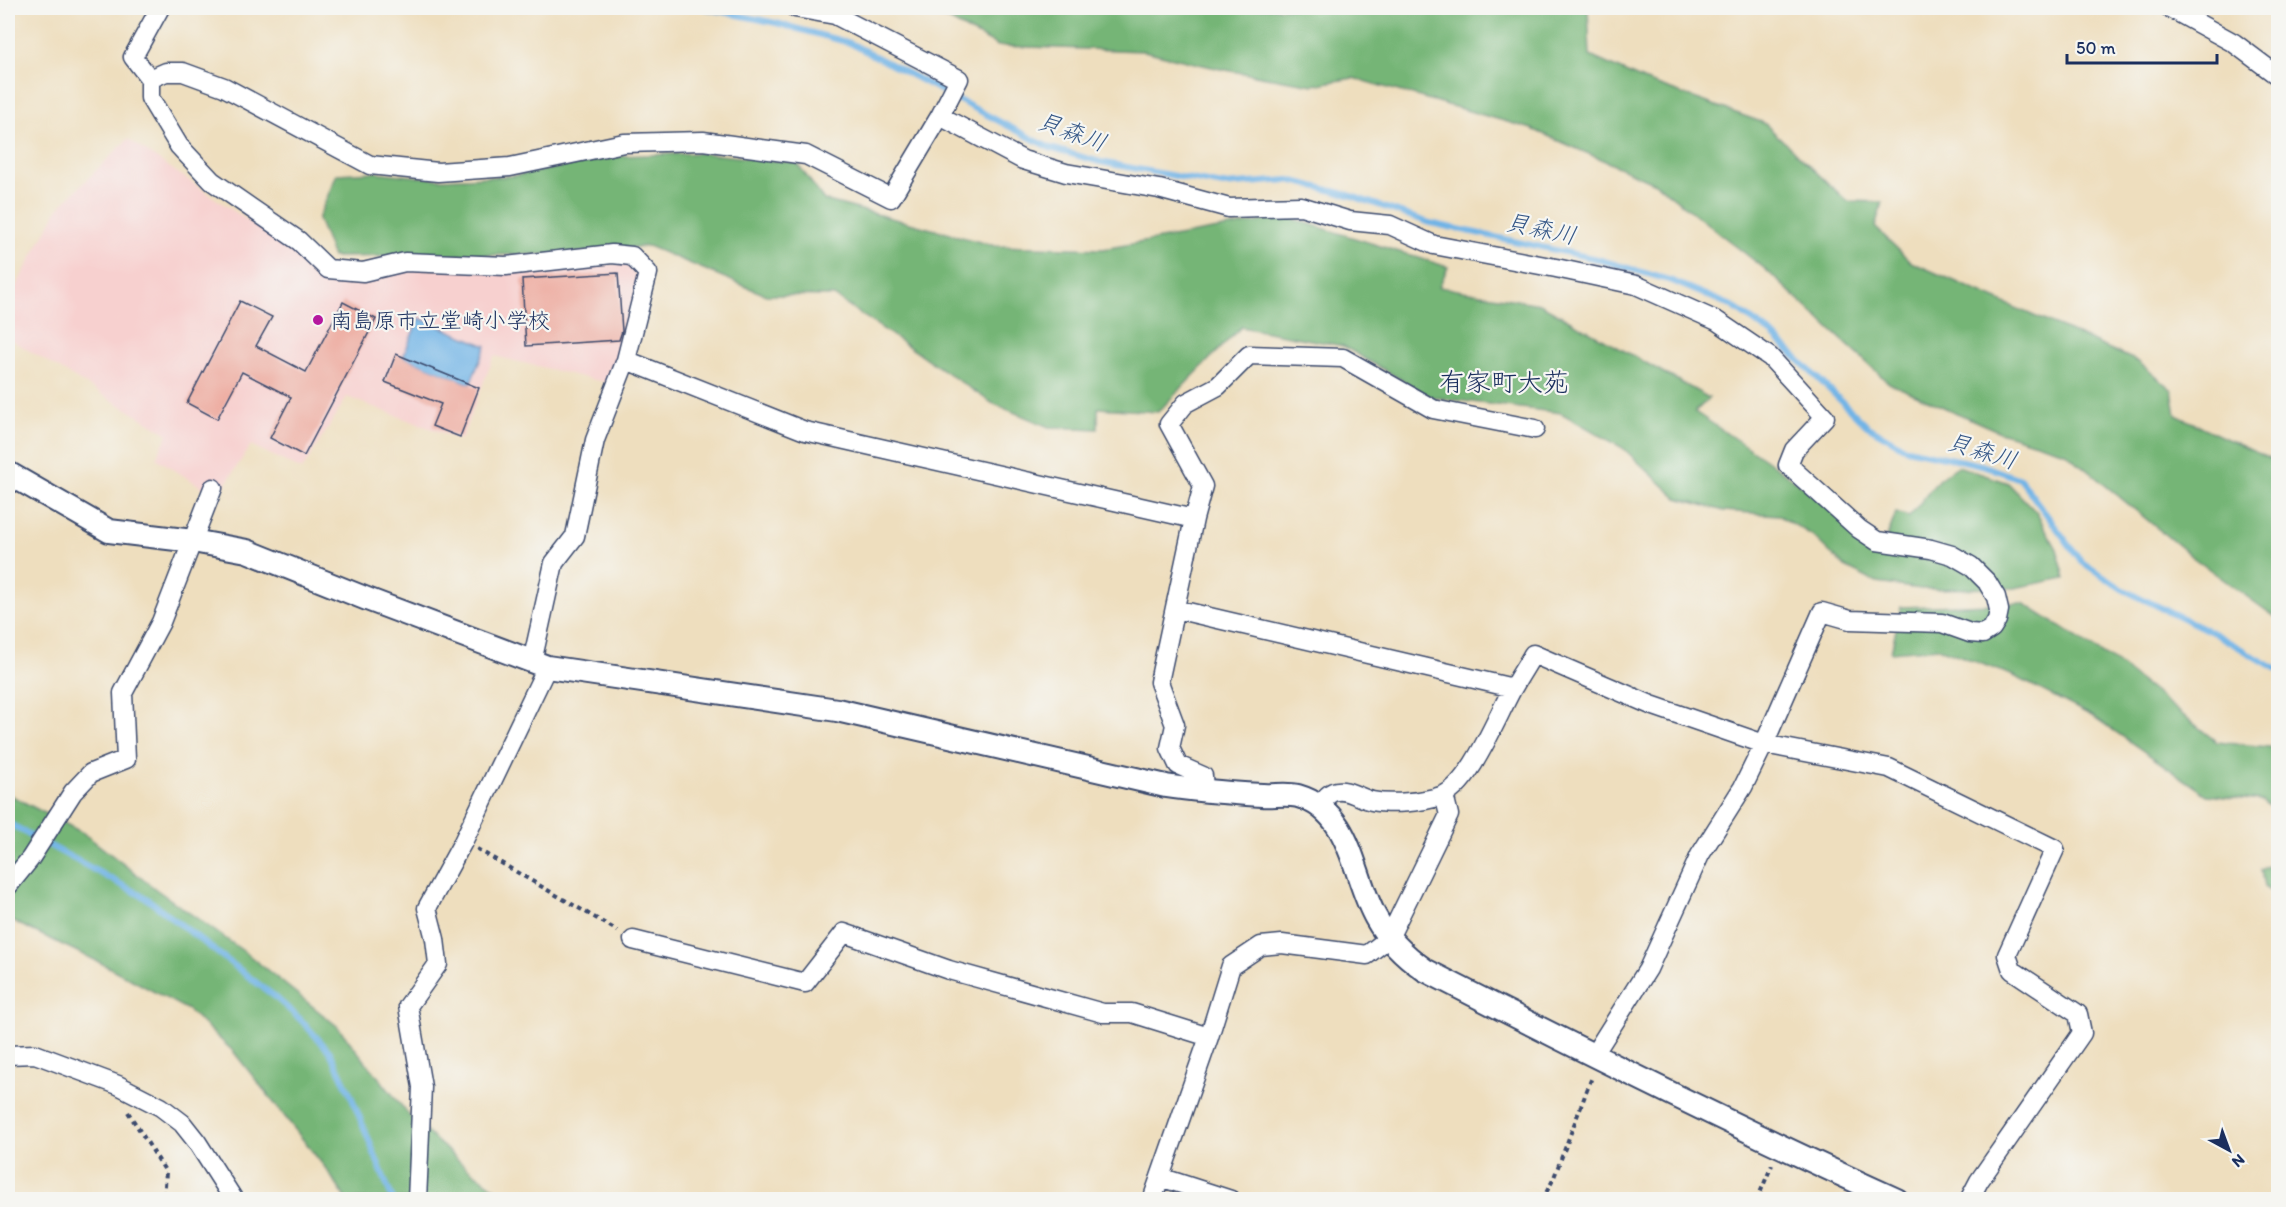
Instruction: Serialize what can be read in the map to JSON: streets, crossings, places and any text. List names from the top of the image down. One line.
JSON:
{"districts":["有家町大苑"],"water":["貝森川"],"places":["南島原市立堂崎小学校"],"scale_bar":"50 m","north":"bottom right"}
